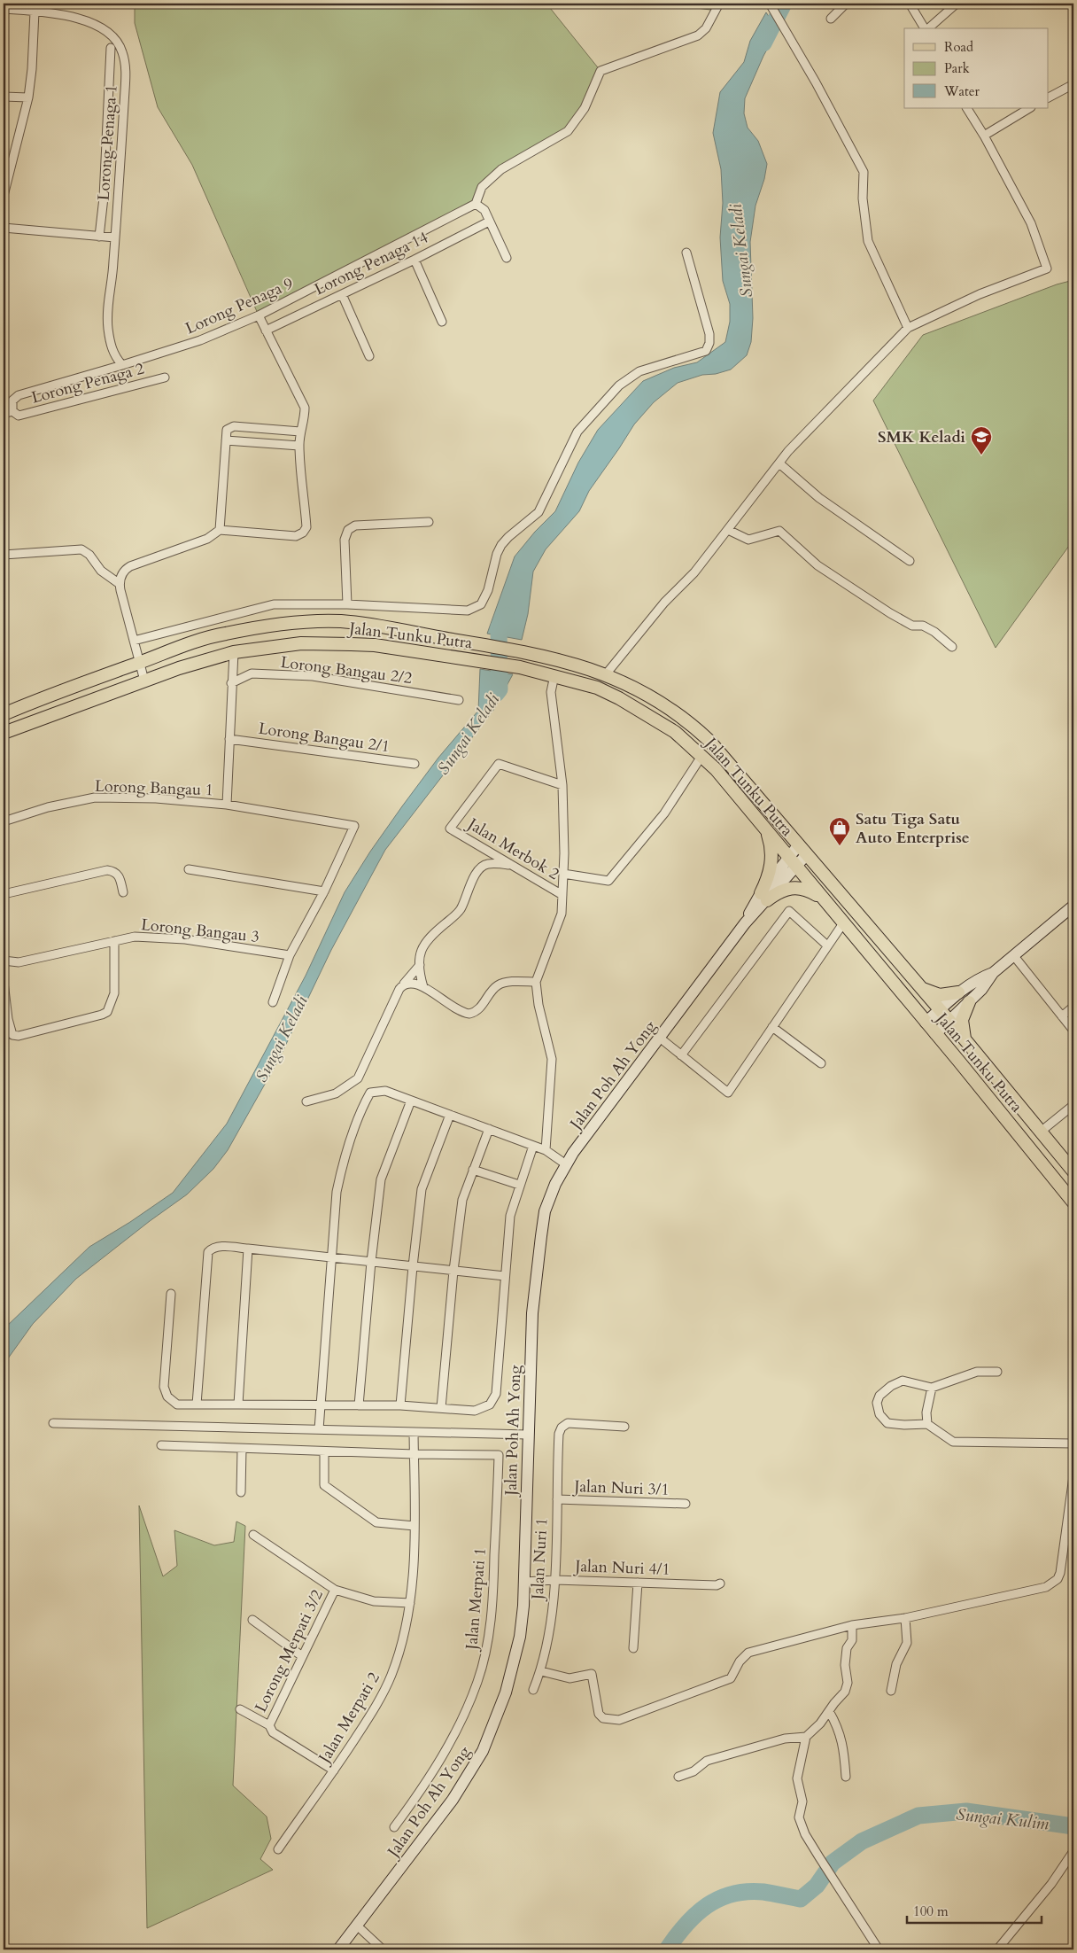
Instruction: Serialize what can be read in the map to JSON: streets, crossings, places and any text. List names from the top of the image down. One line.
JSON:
{"streets":{"main road":["Jalan Tunku Putra","Jalan Poh Ah Yong"],"street":["Lorong Penaga 1","Lorong Penaga 14","Lorong Penaga 9","Lorong Penaga 2","Lorong Bangau 2/2","Lorong Bangau 2/1","Lorong Bangau 1","Jalan Merbok 2","Lorong Bangau 3","Jalan Nuri 3/1","Jalan Nuri 1","Jalan Nuri 4/1","Jalan Merpati 1","Lorong Merpati 3/2","Jalan Merpati 2"]},"crossings":[["Lorong Penaga 1","Lorong Penaga 9"],["Lorong Penaga 9","Lorong Penaga 2"],["Jalan Tunku Putra","Jalan Poh Ah Yong"],["Jalan Poh Ah Yong","Jalan Nuri 4/1"],["Jalan Nuri 3/1","Jalan Nuri 1"],["Jalan Nuri 1","Jalan Nuri 4/1"],["Jalan Merpati 1","Jalan Merpati 2"]],"water":["Sungai Keladi","Sungai Kulim"],"places":{"school or university":["SMK Keladi"],"shop":["Satu Tiga Satu Auto Enterprise"]},"legend":["Road","Park","Water"],"scale_bar":"100 m"}
